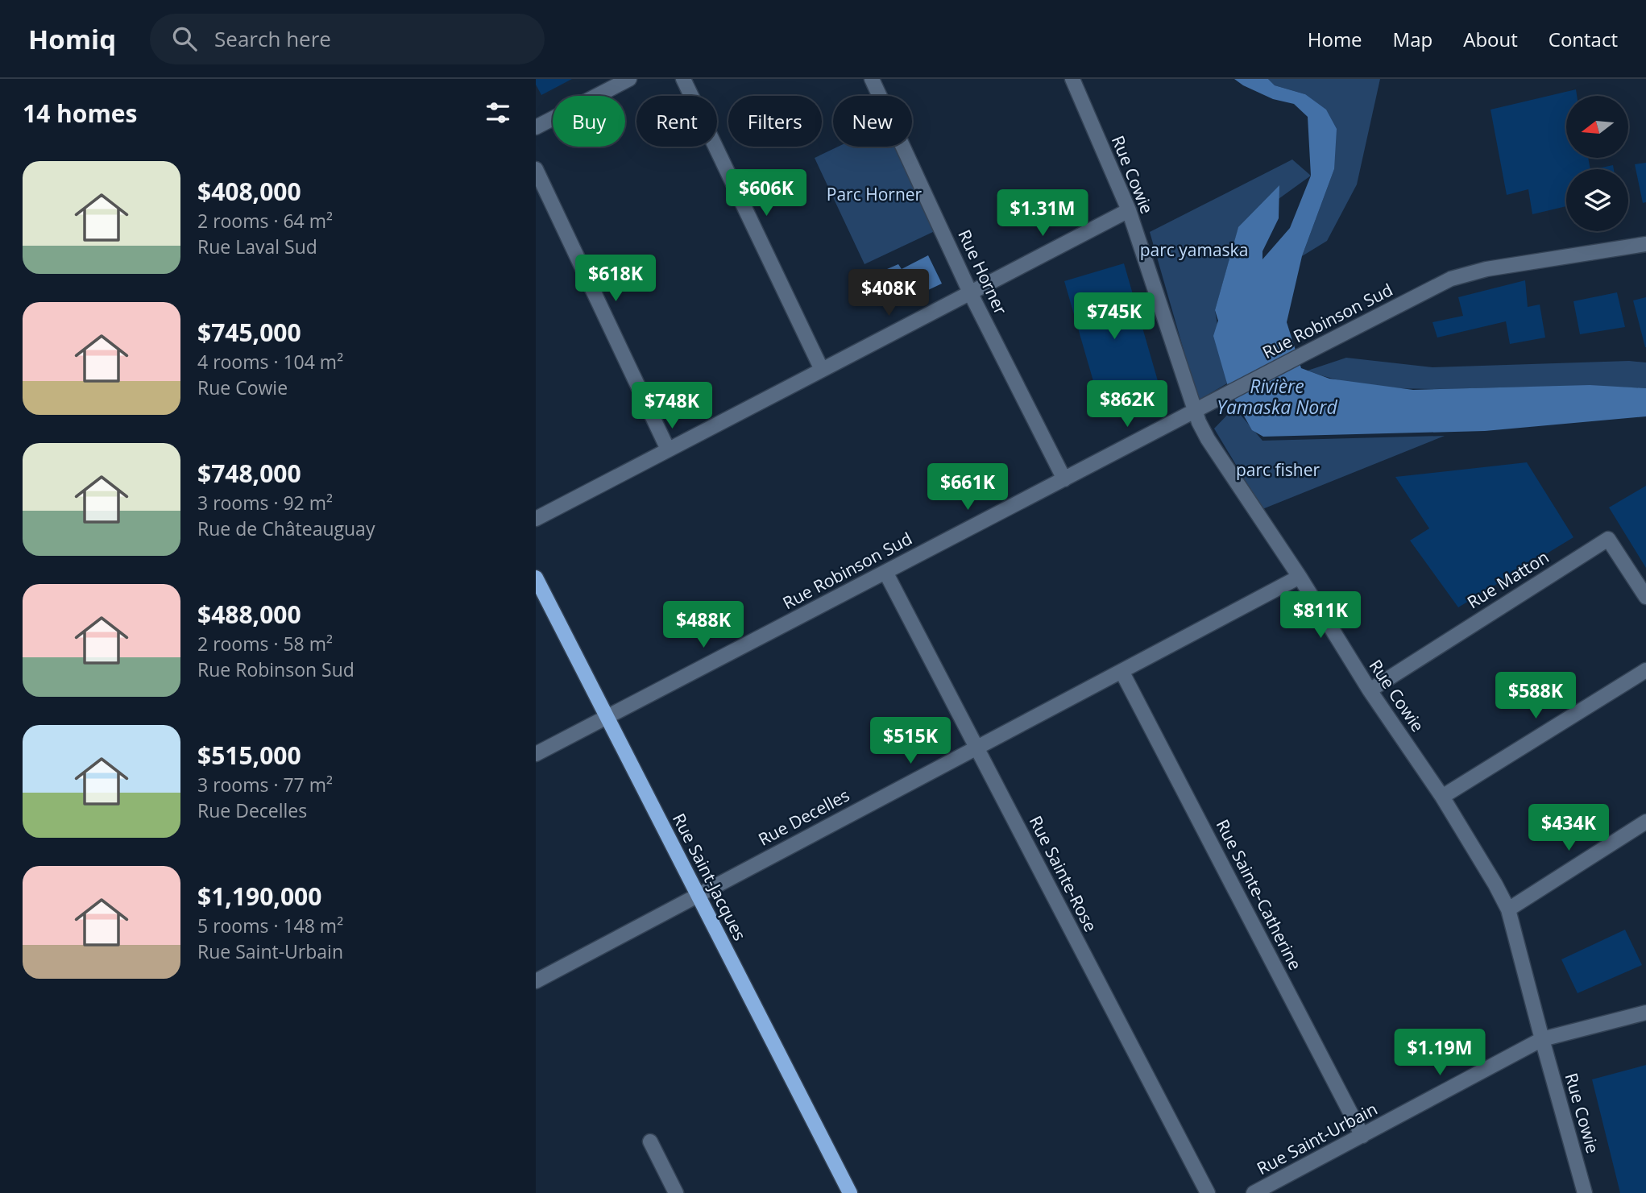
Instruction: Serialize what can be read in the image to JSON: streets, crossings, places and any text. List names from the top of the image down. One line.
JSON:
{"streets":{"main road":["Rue Saint-Jacques"],"street":["Rue Cowie","Rue Horner","Rue Robinson Sud","Rue Matton","Rue Decelles","Rue Sainte-Rose","Rue Sainte-Catherine","Rue Saint-Urbain"]},"crossings":[["Rue Cowie","Rue Robinson Sud"],["Rue Cowie","Rue Matton"],["Rue Cowie","Rue Decelles"],["Rue Cowie","Rue Saint-Urbain"],["Rue Horner","Rue Robinson Sud"],["Rue Robinson Sud","Rue Sainte-Rose"],["Rue Robinson Sud","Rue Saint-Jacques"],["Rue Decelles","Rue Sainte-Rose"],["Rue Decelles","Rue Saint-Jacques"],["Rue Decelles","Rue Sainte-Catherine"],["Rue Sainte-Catherine","Rue Saint-Urbain"]],"water":["Rivière Yamaska Nord"],"parks":["Parc Horner","parc yamaska","parc fisher"],"north":"left","page":{"header":"Homiq","search":"Search here","nav":["Home","Map","About","Contact"],"heading":"14 homes","chip":["Buy","Rent","Filters","New"],"list":[{"name":"$408,000","note":"2 rooms · 64 m² · Rue Laval Sud"},{"name":"$745,000","note":"4 rooms · 104 m² · Rue Cowie"},{"name":"$748,000","note":"3 rooms · 92 m² · Rue de Châteauguay"},{"name":"$488,000","note":"2 rooms · 58 m² · Rue Robinson Sud"},{"name":"$515,000","note":"3 rooms · 77 m² · Rue Decelles"},{"name":"$1,190,000","note":"5 rooms · 148 m² · Rue Saint-Urbain"}],"price":["$606K","$1.31M","$618K","$408K","$745K","$862K","$748K","$661K","$811K","$488K","$588K","$515K","$434K","$1.19M"]}}
